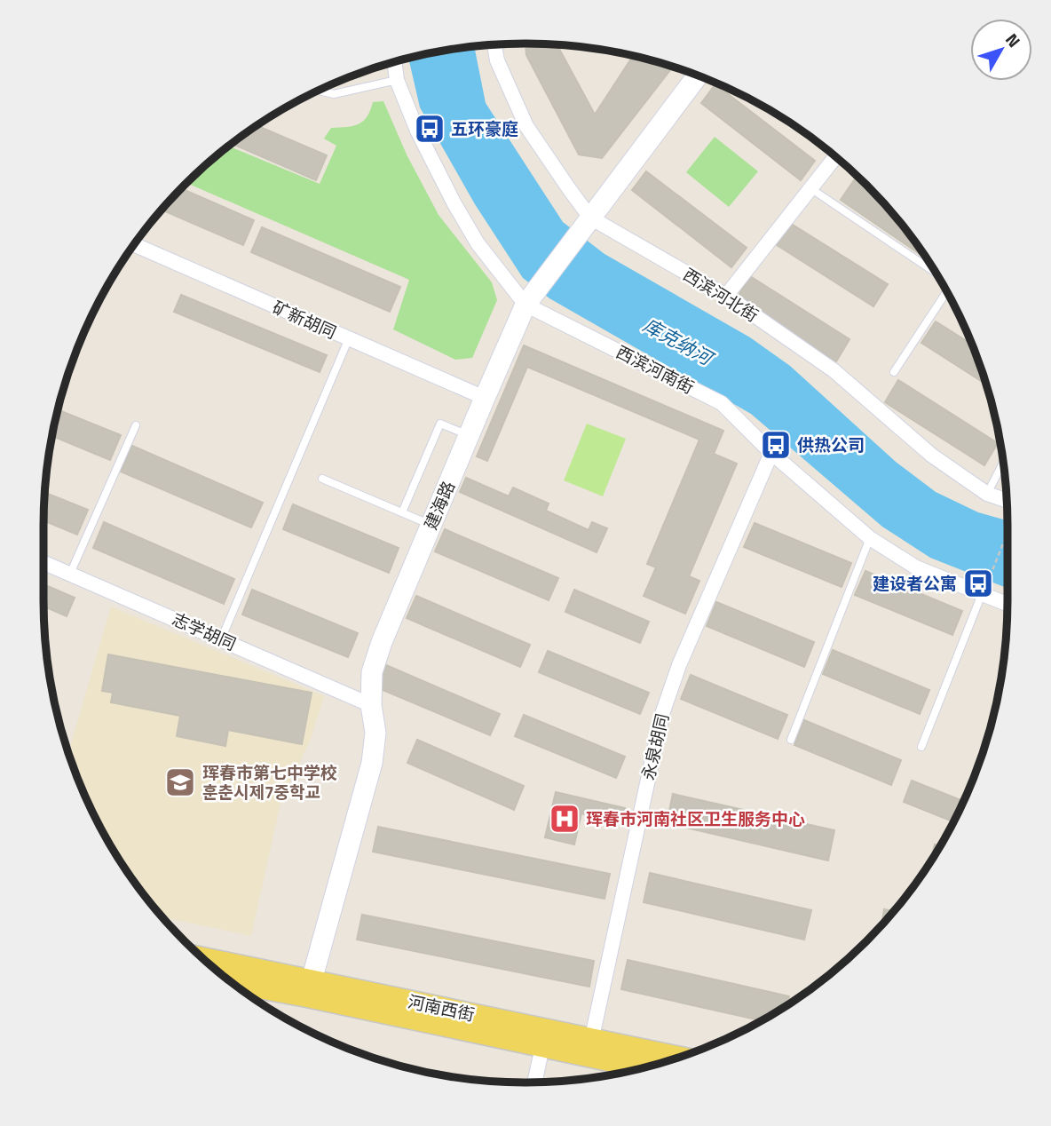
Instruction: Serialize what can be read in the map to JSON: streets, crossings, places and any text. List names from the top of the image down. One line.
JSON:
{"streets":{"main road":["河南西街"],"street":["西滨河北街","矿新胡同","西滨河南街","建海路","志学胡同","永泉胡同"]},"crossings":[["西滨河北街","建海路"],["矿新胡同","建海路"],["西滨河南街","建海路"],["西滨河南街","永泉胡同"],["建海路","志学胡同"],["建海路","河南西街"],["永泉胡同","河南西街"]],"water":["库克纳河"],"places":{"bus stop":["五环豪庭","供热公司","建设者公寓"],"school or university":["珲春市第七中学校 훈춘시제7중학교"],"hospital":["珲春市河南社区卫生服务中心"]},"north":"top right"}
